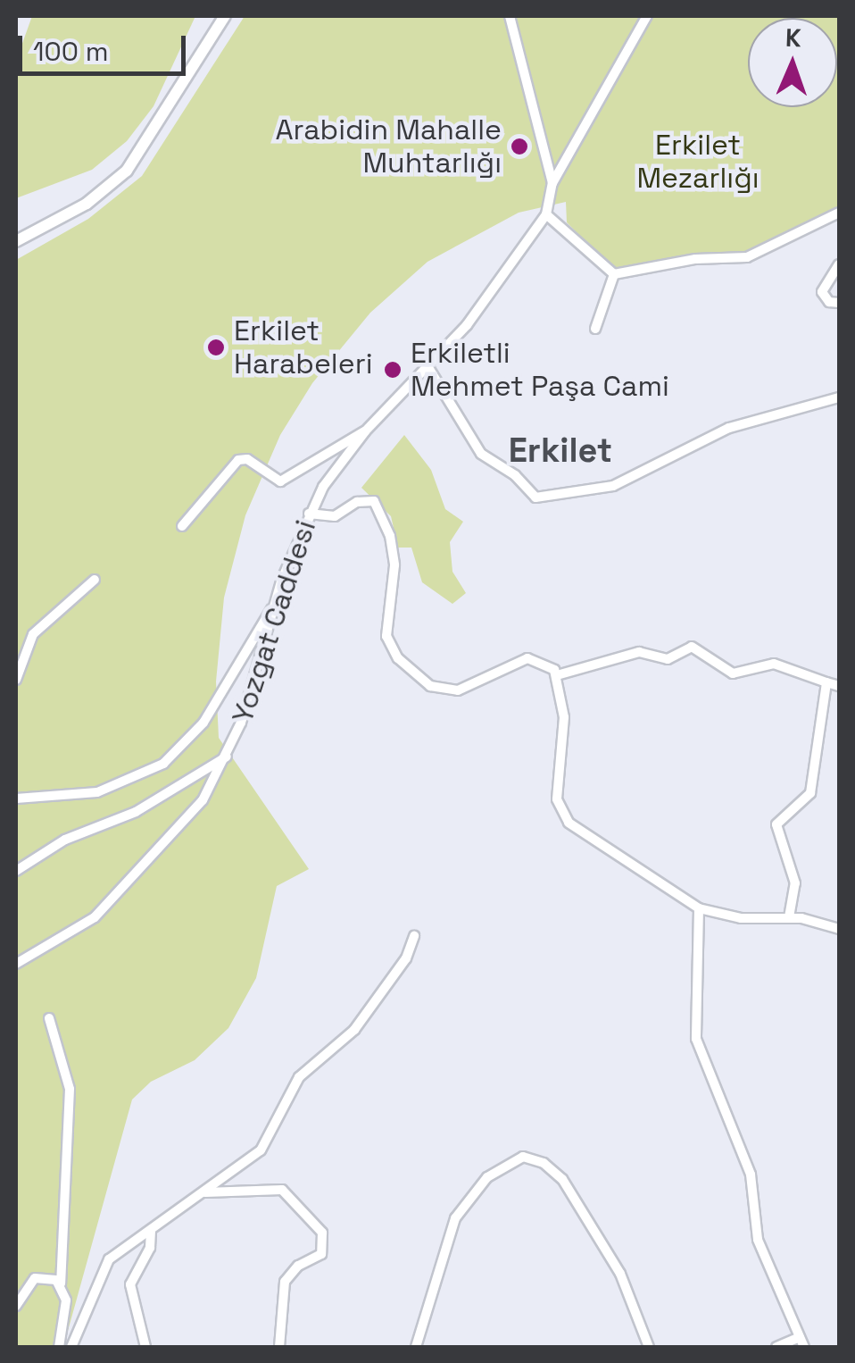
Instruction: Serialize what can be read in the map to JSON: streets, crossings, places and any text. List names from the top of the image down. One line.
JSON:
{"streets":{"street":["Yozgat Caddesi"]},"districts":["Erkilet"],"parks":["Erkilet Mezarlığı"],"places":["Arabidin Mahalle Muhtarlığı","Erkilet Harabeleri","Erkiletli Mehmet Paşa Cami"],"scale_bar":"100 m","north":"top"}
